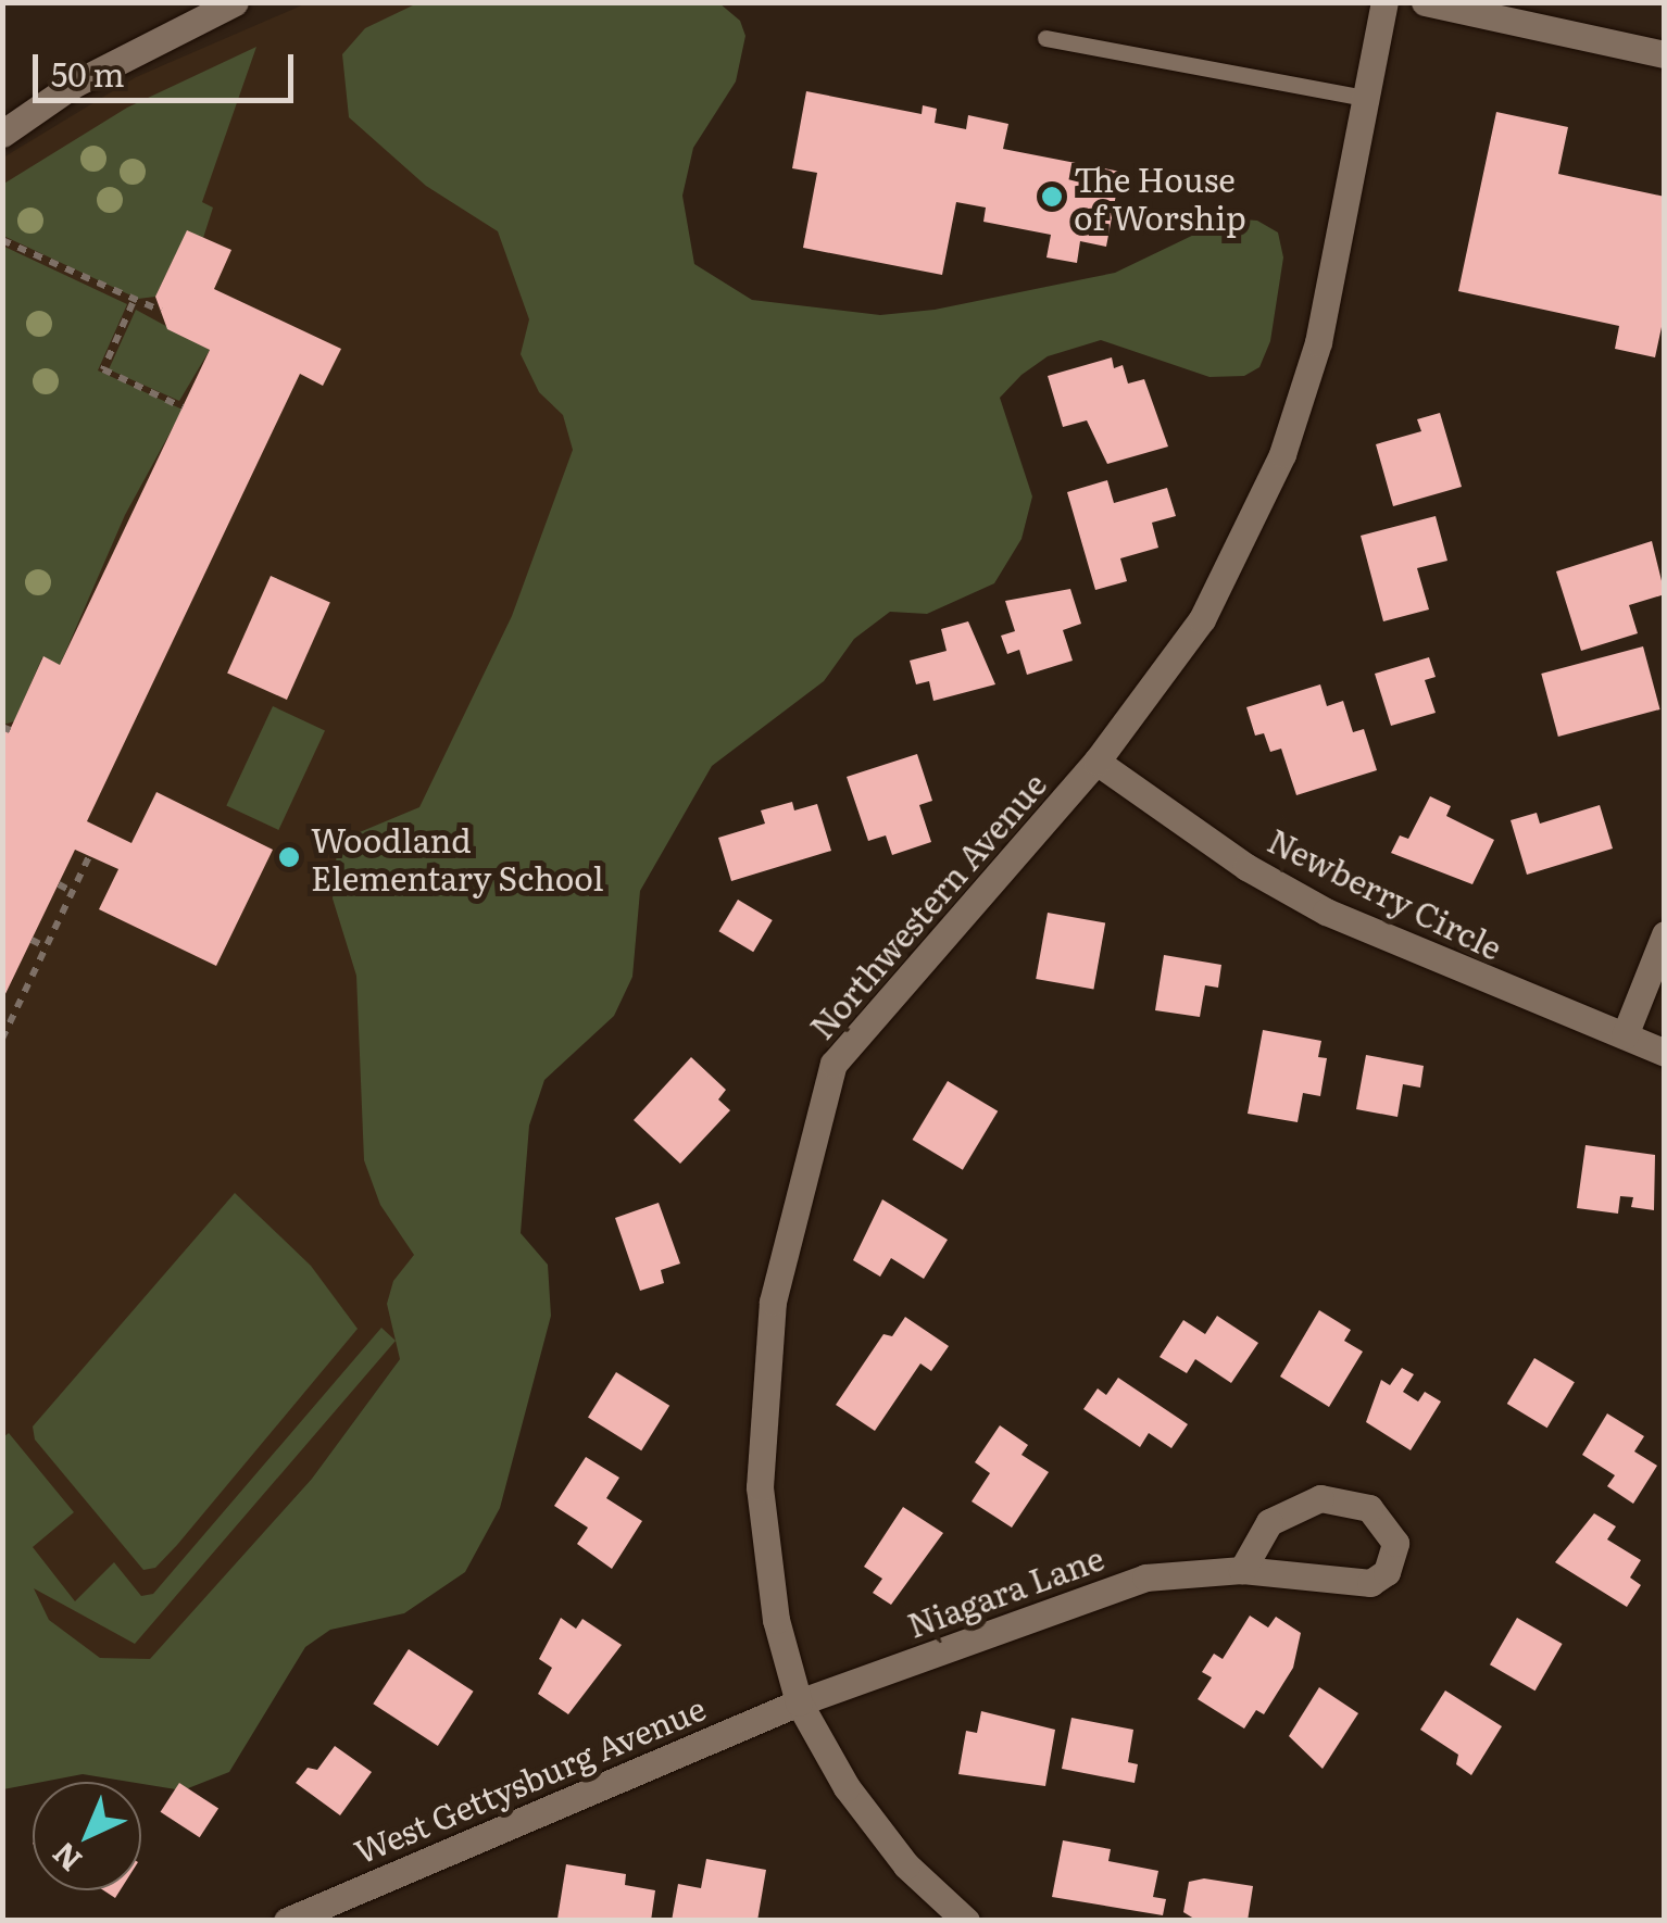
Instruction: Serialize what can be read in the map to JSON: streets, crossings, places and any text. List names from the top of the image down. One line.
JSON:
{"streets":{"street":["Newberry Circle","Northwestern Avenue","Niagara Lane","West Gettysburg Avenue"]},"crossings":[["Newberry Circle","Northwestern Avenue"],["Northwestern Avenue","Niagara Lane"],["Northwestern Avenue","West Gettysburg Avenue"],["Niagara Lane","West Gettysburg Avenue"]],"places":["The House of Worship","Woodland Elementary School"],"scale_bar":"50 m","north":"bottom left"}
